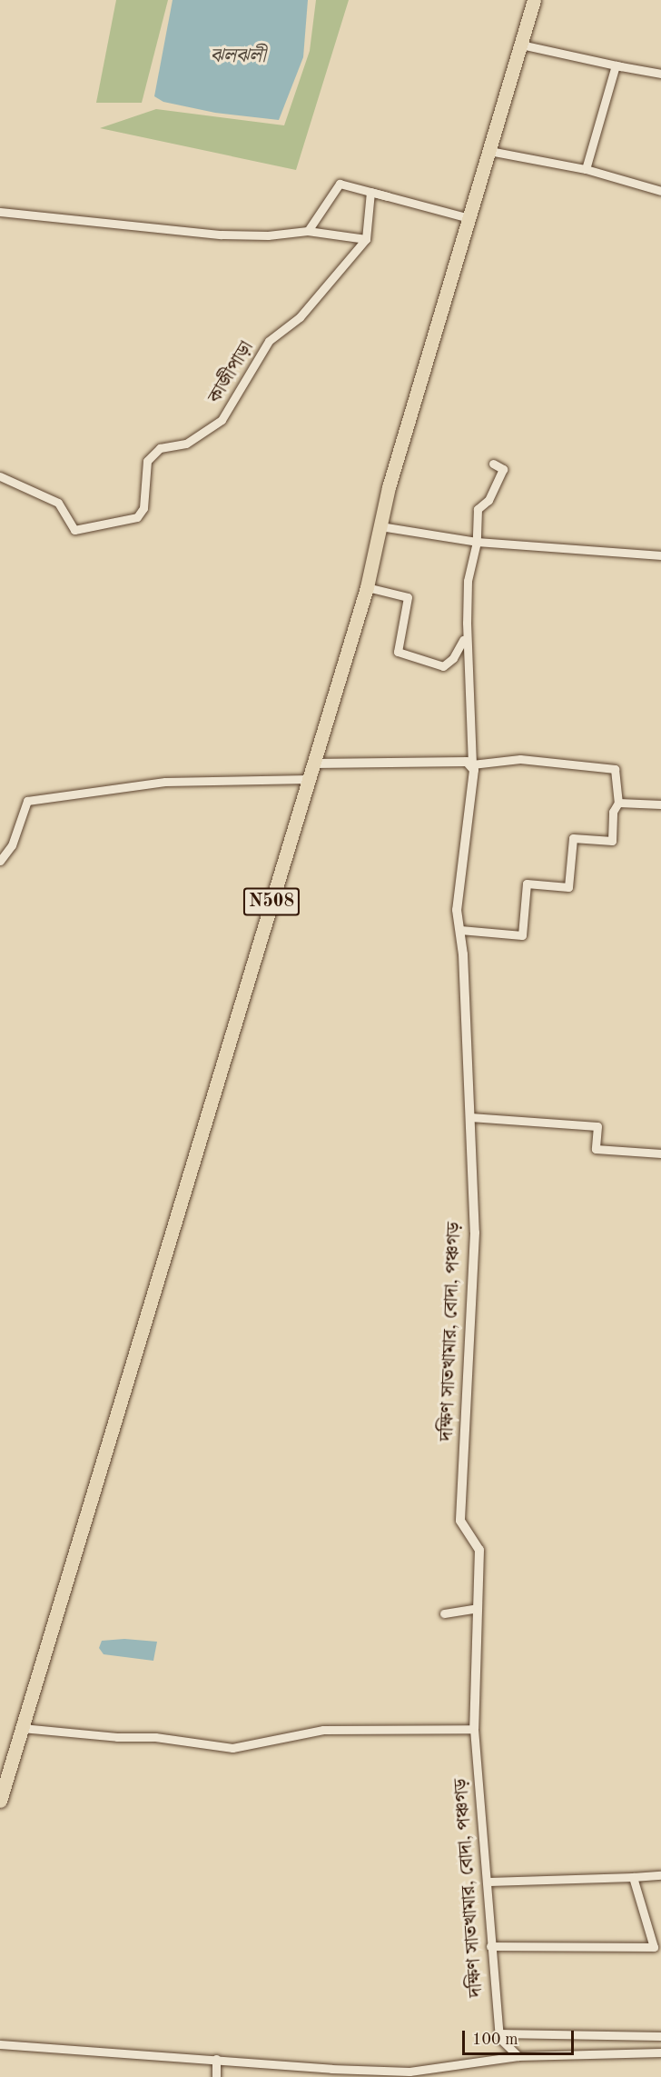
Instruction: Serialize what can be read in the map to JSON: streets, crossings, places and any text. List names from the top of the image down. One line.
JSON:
{"streets":{"highway":["N508"],"street":["কাজীপাড়া","দক্ষিণ সাতখামার, বোদা, পঞ্চগড়"]},"water":["ঝলঝলী"],"scale_bar":"100 m"}
